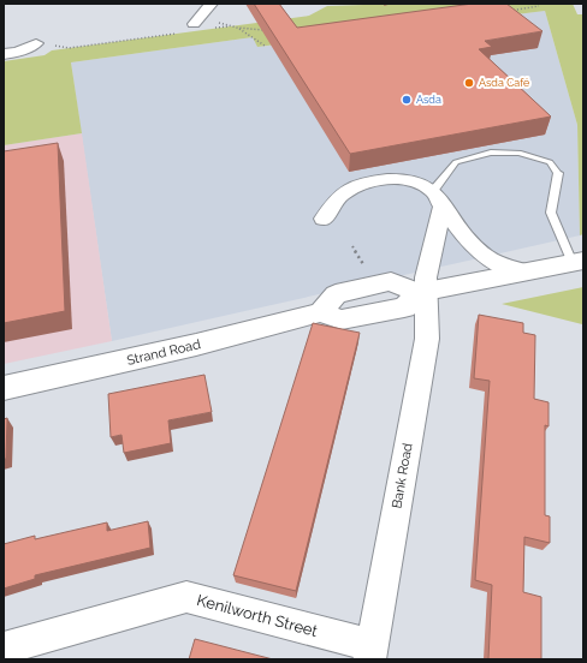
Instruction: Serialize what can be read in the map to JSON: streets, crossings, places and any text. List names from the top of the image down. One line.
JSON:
{"streets":{"street":["Strand Road","Bank Road","Kenilworth Street"]},"crossings":[["Strand Road","Bank Road"],["Bank Road","Kenilworth Street"]],"places":["Asda Café","Asda"]}
